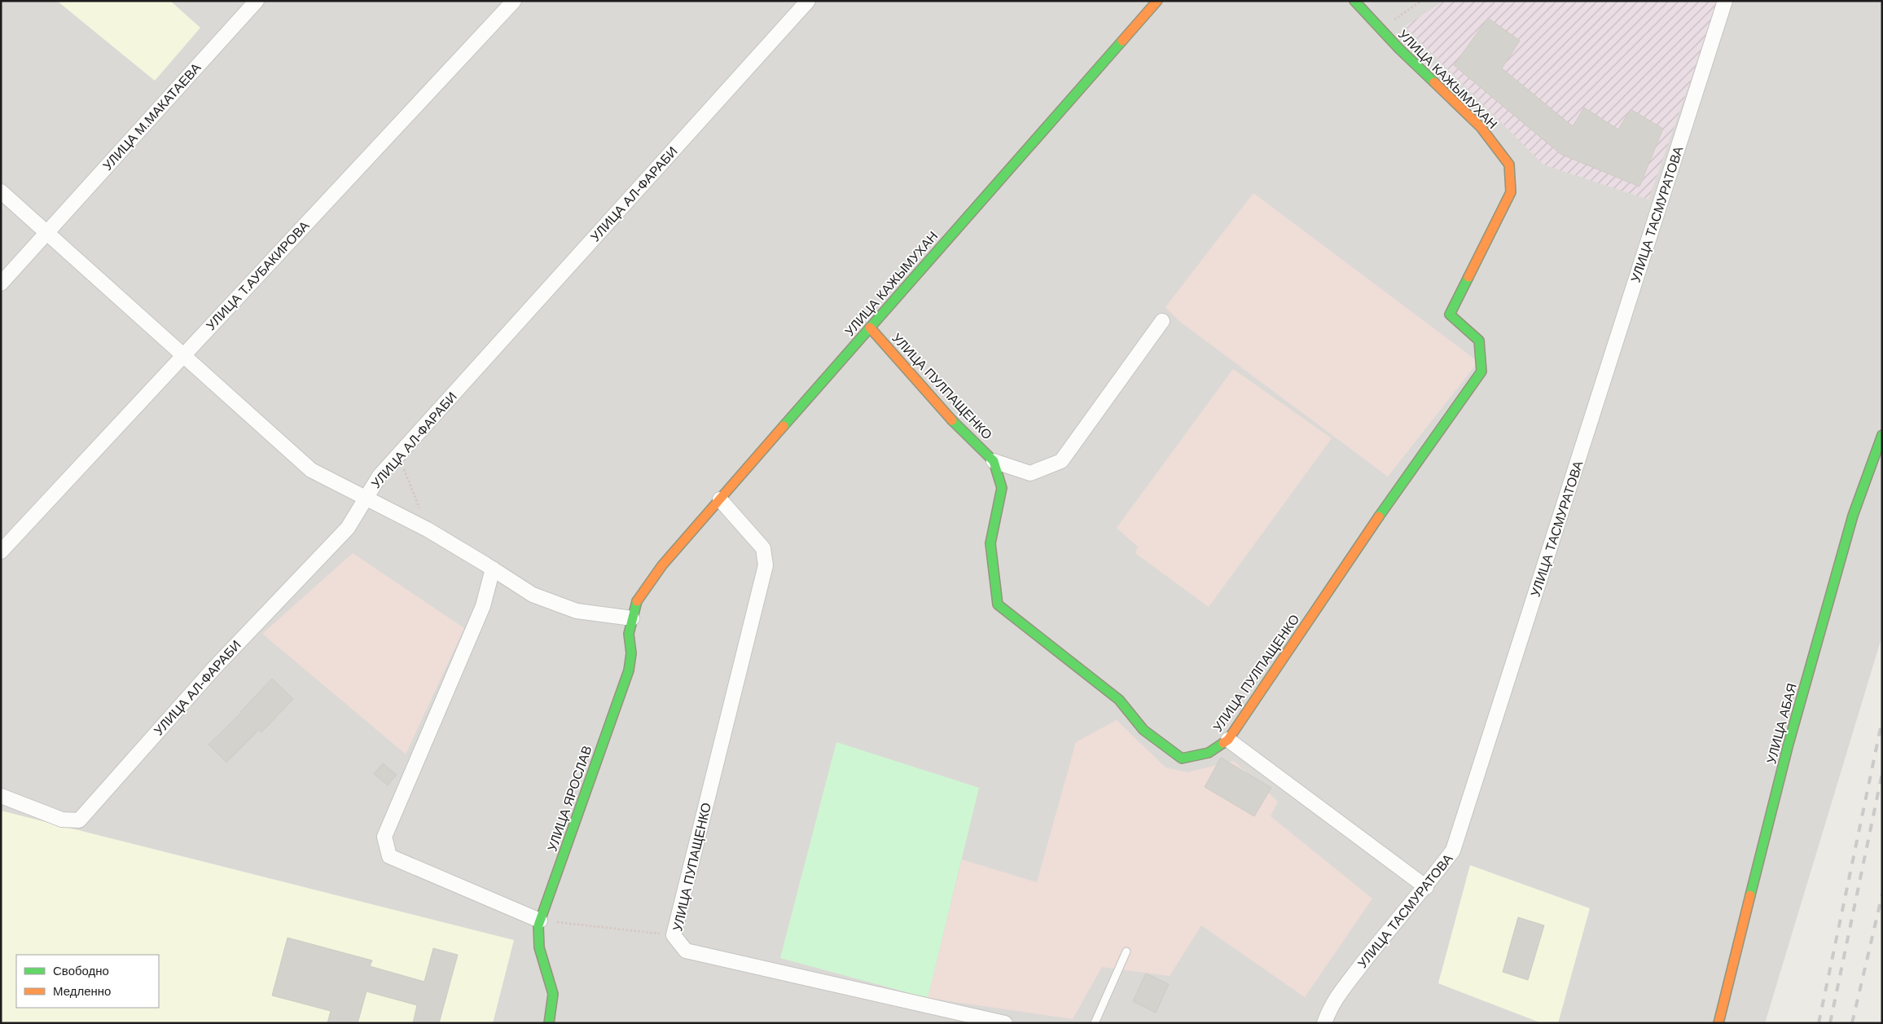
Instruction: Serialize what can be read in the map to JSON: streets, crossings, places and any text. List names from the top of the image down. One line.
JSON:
{"streets":{"street":["УЛИЦА КАЖЫМУХАН","УЛИЦА М.МАКАТАЕВА","УЛИЦА АЛ-ФАРАБИ","УЛИЦА ТАСМУРАТОВА","УЛИЦА Т.АУБАКИРОВА","УЛИЦА ПУЛПАЩЕНКО","УЛИЦА АБАЯ","УЛИЦА ЯРОСЛАВ","УЛИЦА ПУПАЩЕНКО"]},"crossings":[["УЛИЦА КАЖЫМУХАН","УЛИЦА ПУЛПАЩЕНКО"],["УЛИЦА КАЖЫМУХАН","УЛИЦА ЯРОСЛАВ"],["УЛИЦА КАЖЫМУХАН","УЛИЦА ПУПАЩЕНКО"]],"legend":["Свободно","Медленно"]}
